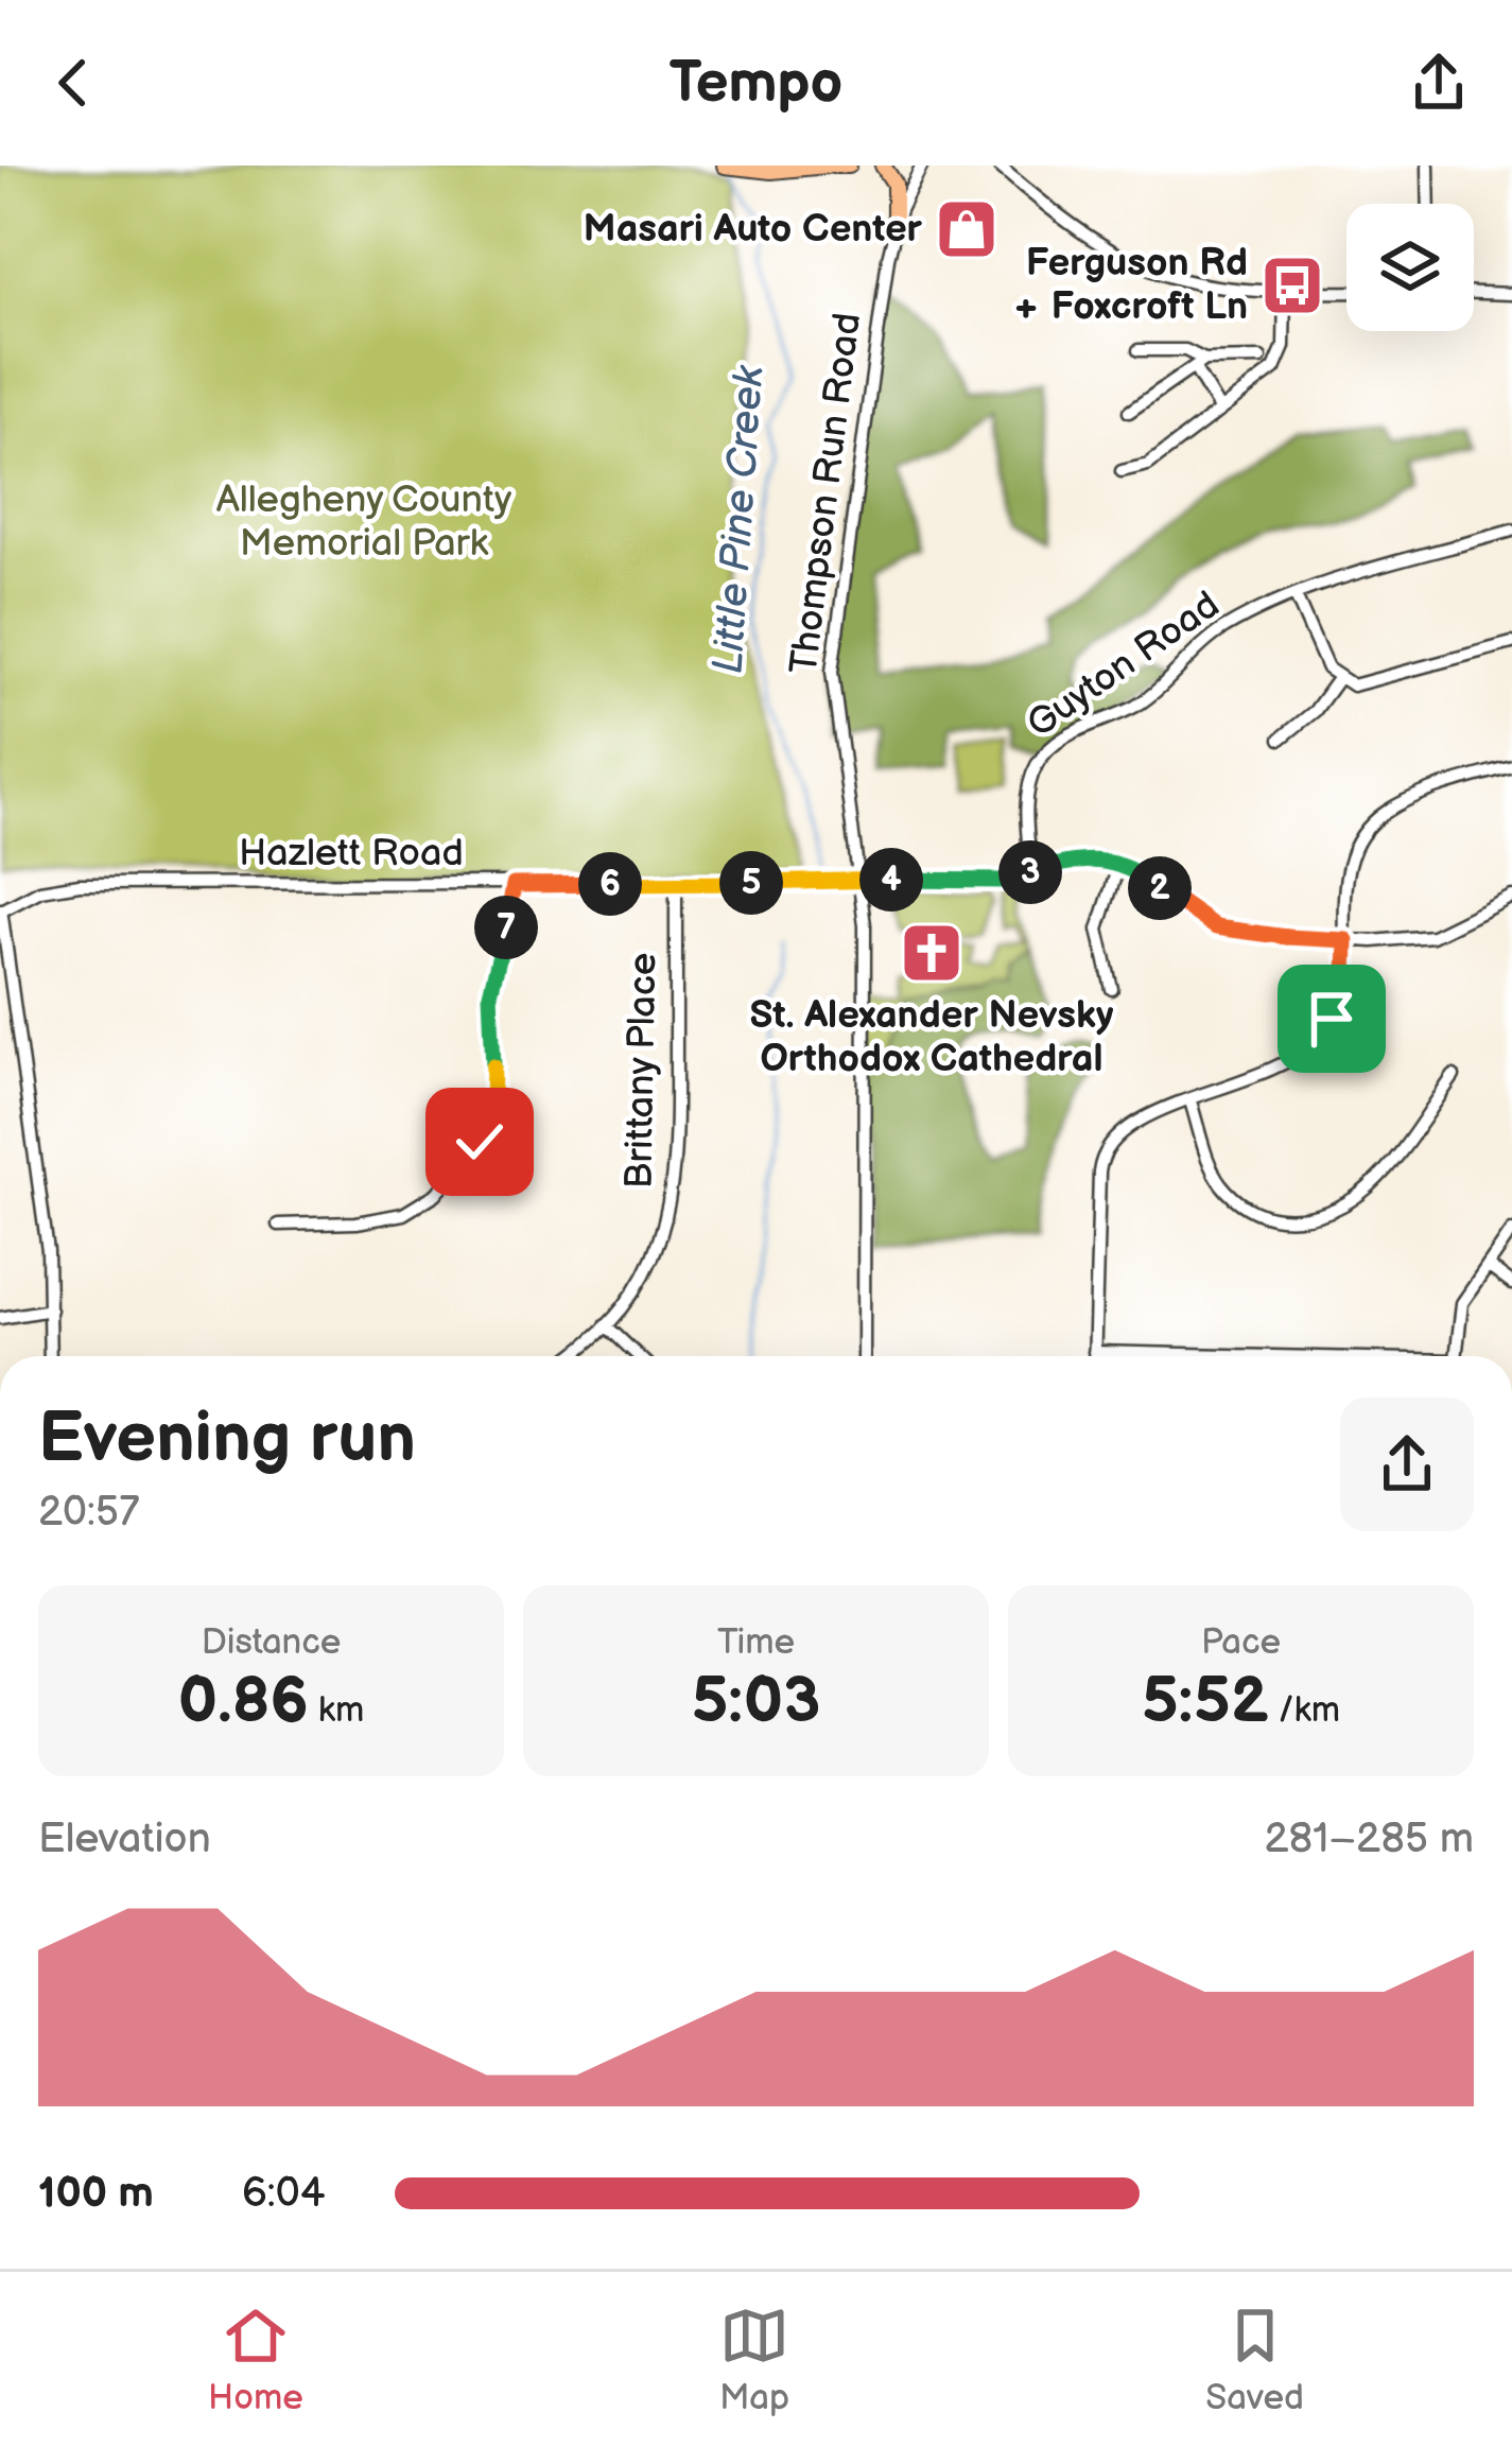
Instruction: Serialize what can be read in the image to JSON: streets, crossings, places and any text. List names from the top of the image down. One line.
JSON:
{"streets":{"street":["Thompson Run Road","Guyton Road","Hazlett Road","Brittany Place"]},"crossings":[["Thompson Run Road","Hazlett Road"],["Hazlett Road","Brittany Place"]],"water":["Little Pine Creek"],"parks":["Allegheny County Memorial Park"],"places":{"shop":["Masari Auto Center"],"bus stop":["Ferguson Rd + Foxcroft Ln"],"church":["St. Alexander Nevsky Orthodox Cathedral"]},"page":{"header":"Tempo","pins":["3","4","5","6","2","7"],"heading":["Evening run","20:57"],"stats":[["Distance","0.86 km"],["Time","5:03"],["Pace","5:52 /km"]],"chart":["Elevation","281–285 m"],"list":[{"name":"100 m","note":"6:04"}],"tabs":["Home","Map","Saved"]}}
